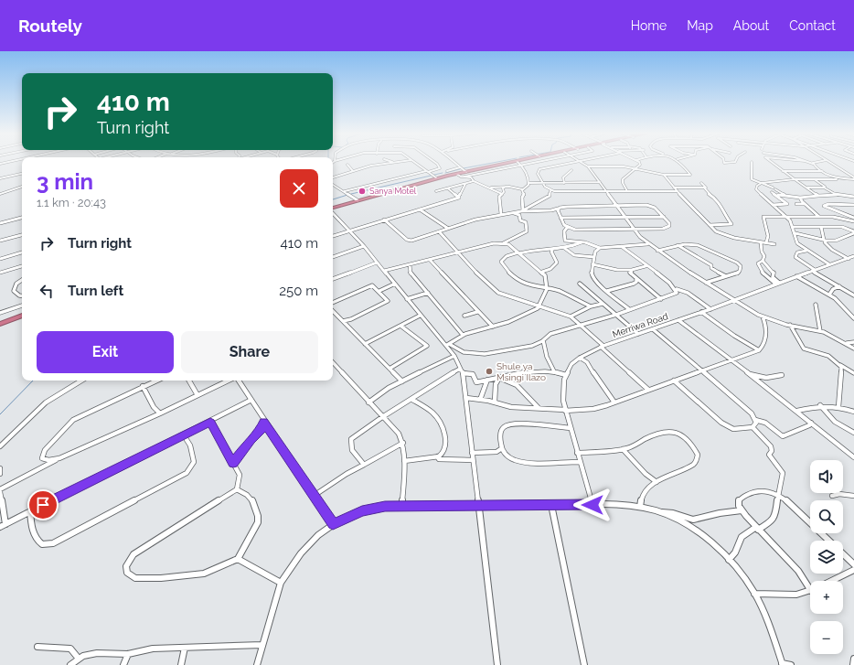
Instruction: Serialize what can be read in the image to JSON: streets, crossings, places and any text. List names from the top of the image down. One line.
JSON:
{"streets":{"street":["Merriwa Road"]},"places":["Sanya Motel","Shule ya Msingi Ilazo"],"page":{"header":"Routely","nav":["Home","Map","About","Contact"],"turn":["410 m","Turn right"],"heading":["3 min","1.1 km · 20:43"],"list":[{"name":"Turn right","value":"410 m"},{"name":"Turn left","value":"250 m"}],"buttons":["Exit","Share"],"map_buttons":["+","−"]}}
